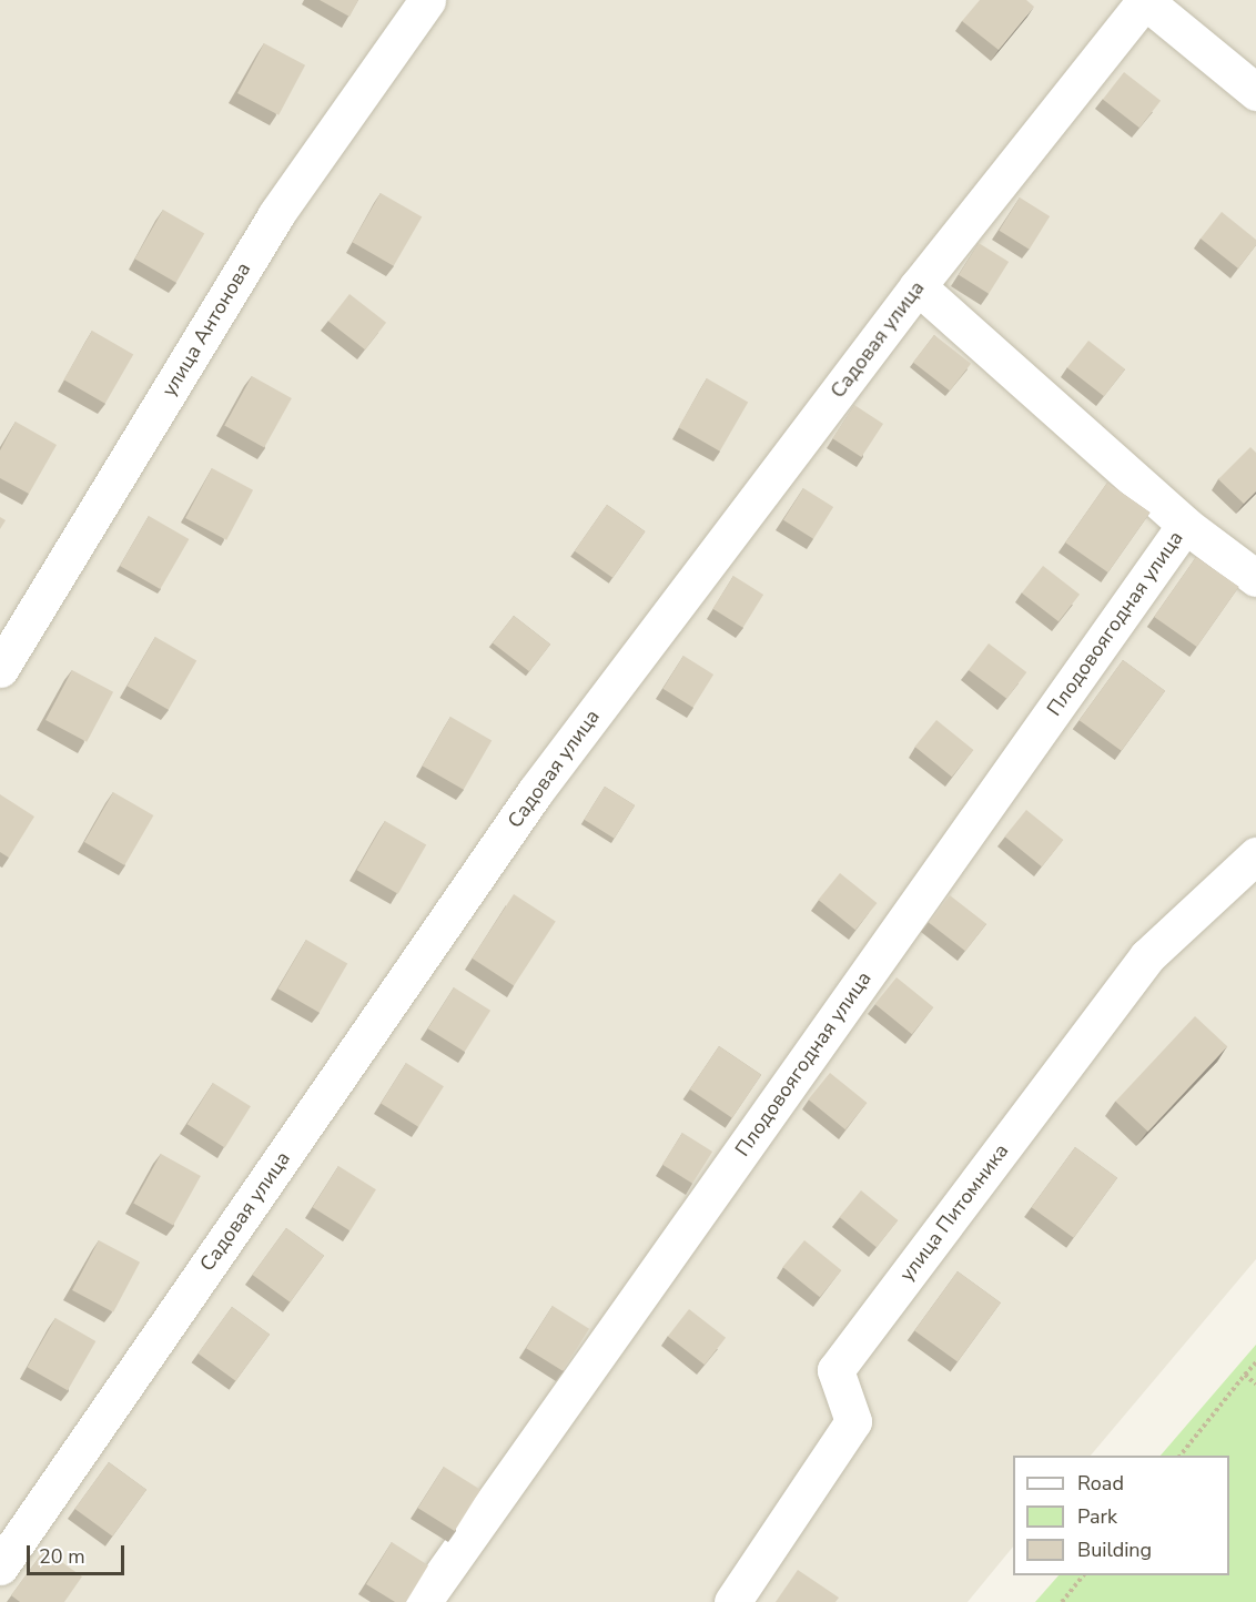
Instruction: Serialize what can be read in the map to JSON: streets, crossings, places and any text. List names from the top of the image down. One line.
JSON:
{"streets":{"street":["улица Антонова","Садовая улица","Плодовоягодная улица","улица Питомника"]},"legend":["Road","Park","Building"],"scale_bar":"20 m"}
